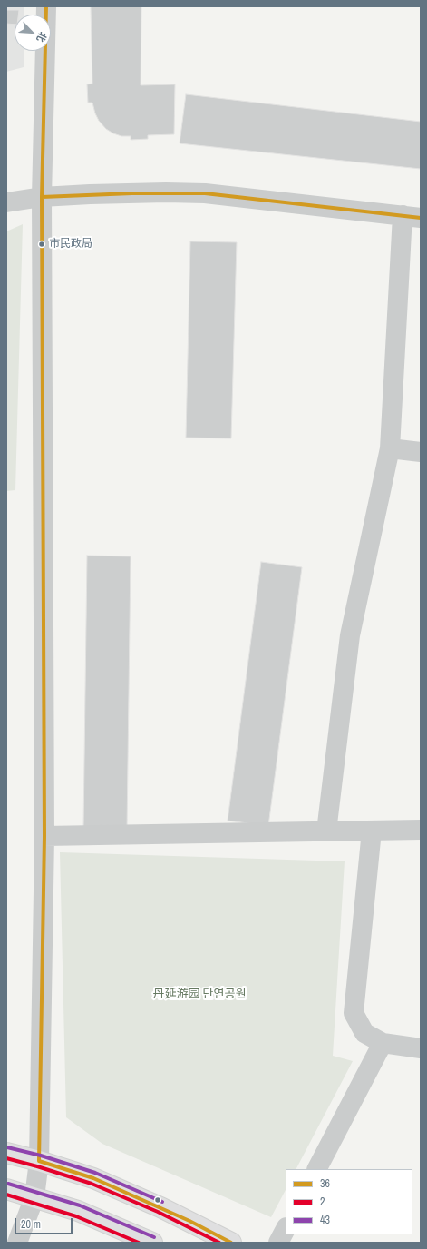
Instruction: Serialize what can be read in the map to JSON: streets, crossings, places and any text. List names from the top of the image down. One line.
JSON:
{"parks":["丹延游园 단연공원"],"places":["市民政局"],"lines":["transit line 36","transit line 43","transit line 2"],"legend":["36","2","43"],"scale_bar":"20 m","north":"bottom right"}
